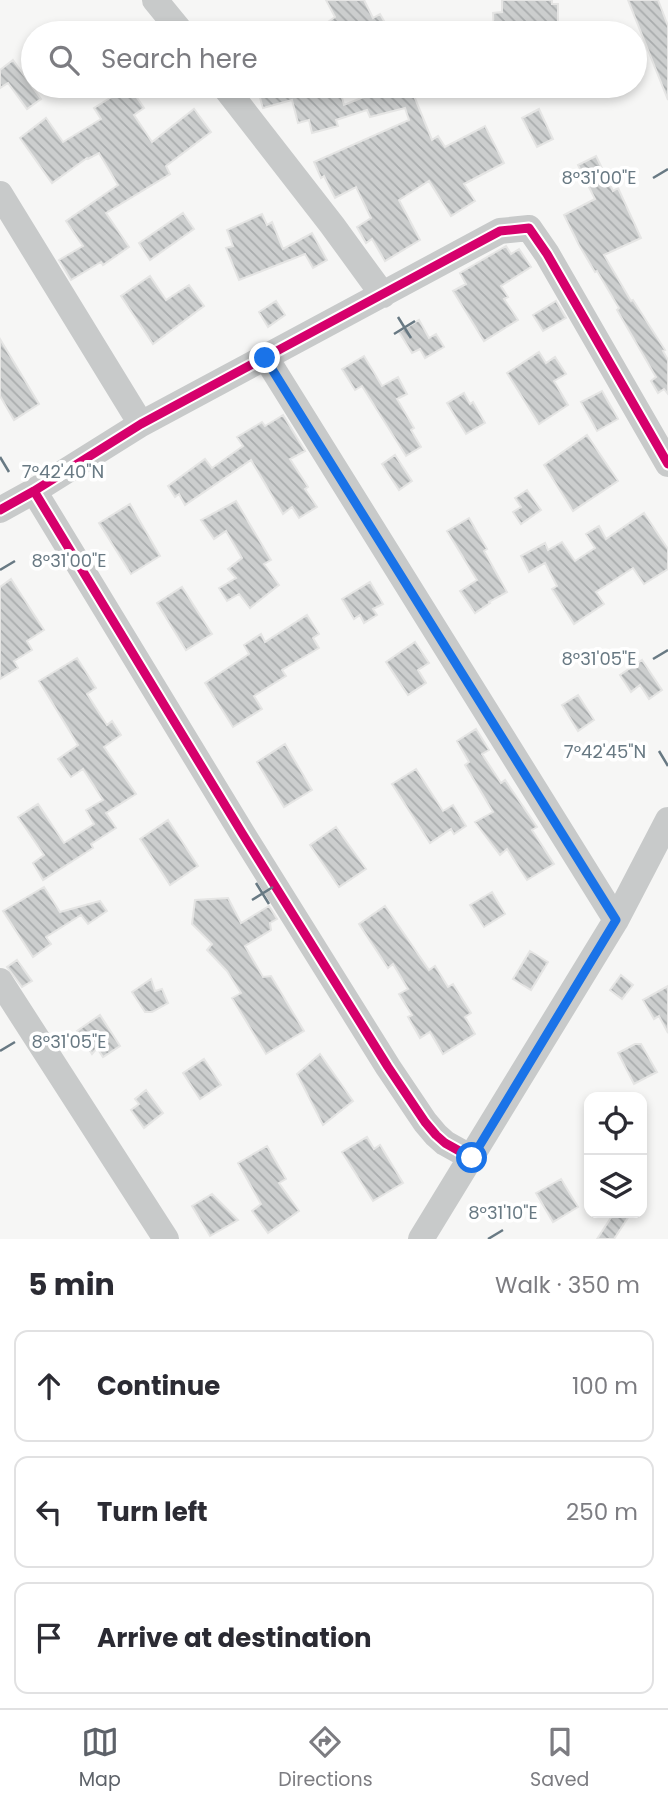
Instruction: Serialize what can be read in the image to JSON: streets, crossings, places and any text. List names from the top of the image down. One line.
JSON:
{"page":{"search":"Search here","heading":["5 min","Walk · 350 m"],"list":[["Continue","100 m"],["Turn left","250 m"],"Arrive at destination"],"nav":["Map","Directions","Saved"]},"coordinates":["8°31'00\"E","7°42'40\"N","8°31'05\"E","7°42'45\"N","8°31'10\"E"]}
